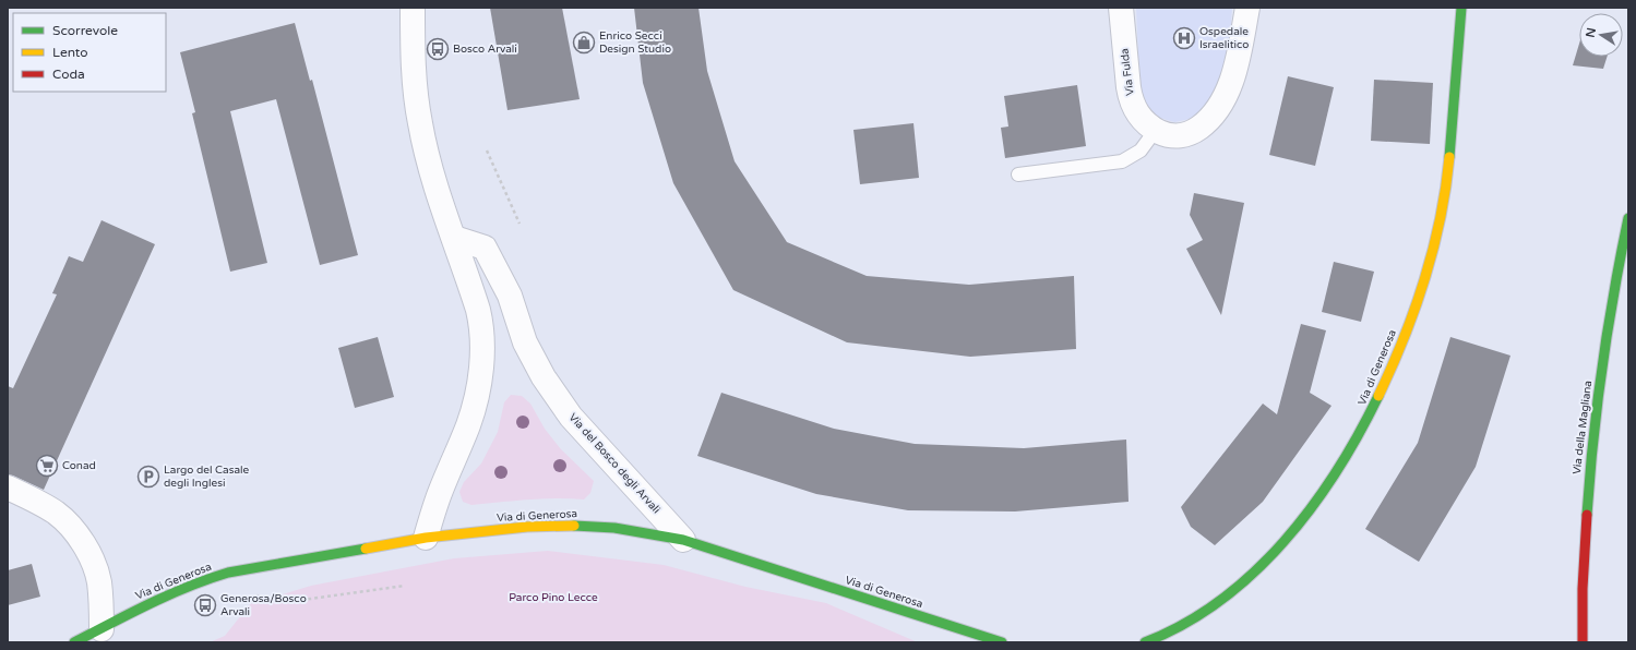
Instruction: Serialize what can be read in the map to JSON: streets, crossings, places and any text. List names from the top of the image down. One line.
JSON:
{"streets":{"street":["Via Fulda","Via di Generosa","Via della Magliana","Via del Bosco degli Arvali"]},"crossings":[["Via di Generosa","Via del Bosco degli Arvali"]],"parks":["Parco Pino Lecce"],"places":{"hospital":["Ospedale Israelitico"],"shop":["Enrico Secci Design Studio"],"bus stop":["Bosco Arvali","Generosa/Bosco Arvali"],"supermarket":["Conad"],"parking":["Largo del Casale degli Inglesi"]},"legend":["Scorrevole","Lento","Coda"],"north":"left"}
